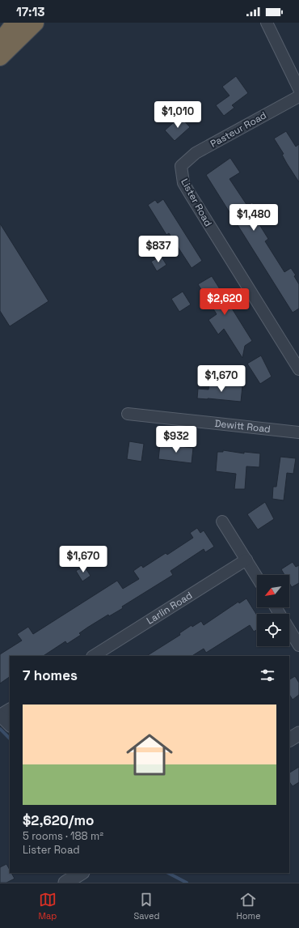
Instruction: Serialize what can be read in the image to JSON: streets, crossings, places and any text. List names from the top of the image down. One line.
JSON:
{"streets":{"street":["Pasteur Road","Lister Road","Dewitt Road","Larlin Road"]},"crossings":[["Pasteur Road","Lister Road"]],"north":"bottom left","page":{"status":"17:13","price":["$1,010","$1,480","$837","$2,620","$1,670","$932","$1,670"],"heading":"7 homes","list":[{"name":"$2,620/mo","note":"5 rooms · 188 m² · Lister Road"}],"tabs":["Map","Saved","Home"]}}
